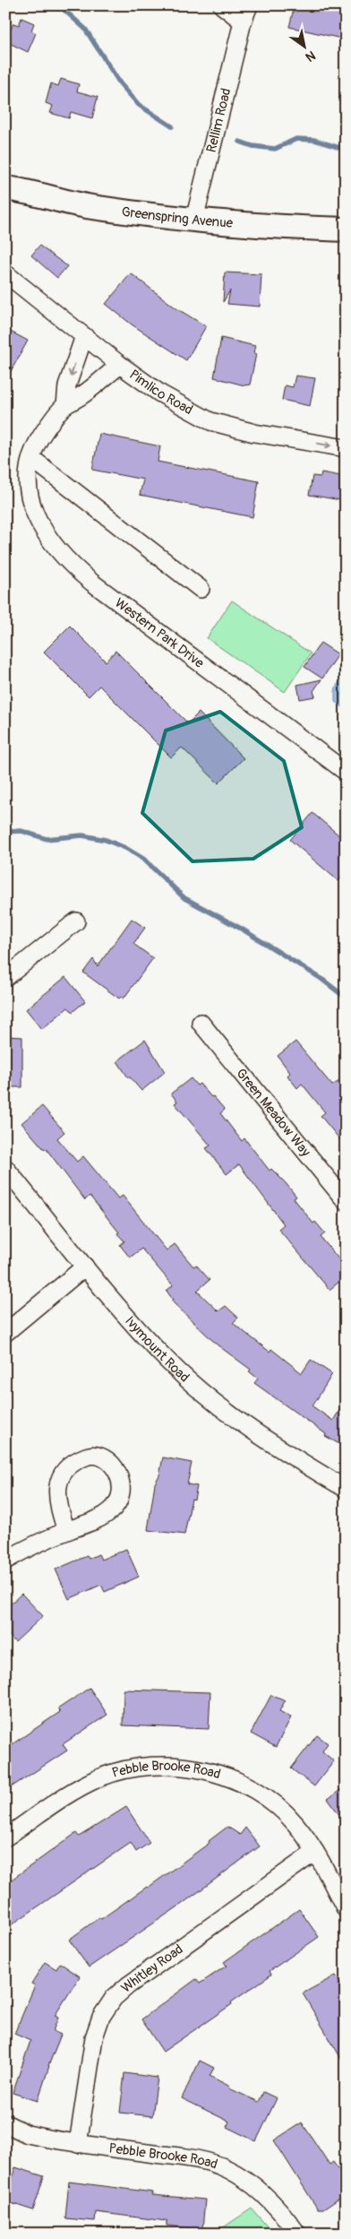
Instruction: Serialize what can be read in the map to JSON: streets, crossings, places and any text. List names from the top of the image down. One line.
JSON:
{"streets":{"main road":["Greenspring Avenue"],"street":["Rellim Road","Pimlico Road","Western Park Drive","Green Meadow Way","Ivymount Road","Pebble Brooke Road","Whitley Road"]},"crossings":[["Rellim Road","Greenspring Avenue"],["Pimlico Road","Western Park Drive"],["Pebble Brooke Road","Whitley Road"]],"north":"bottom right"}
